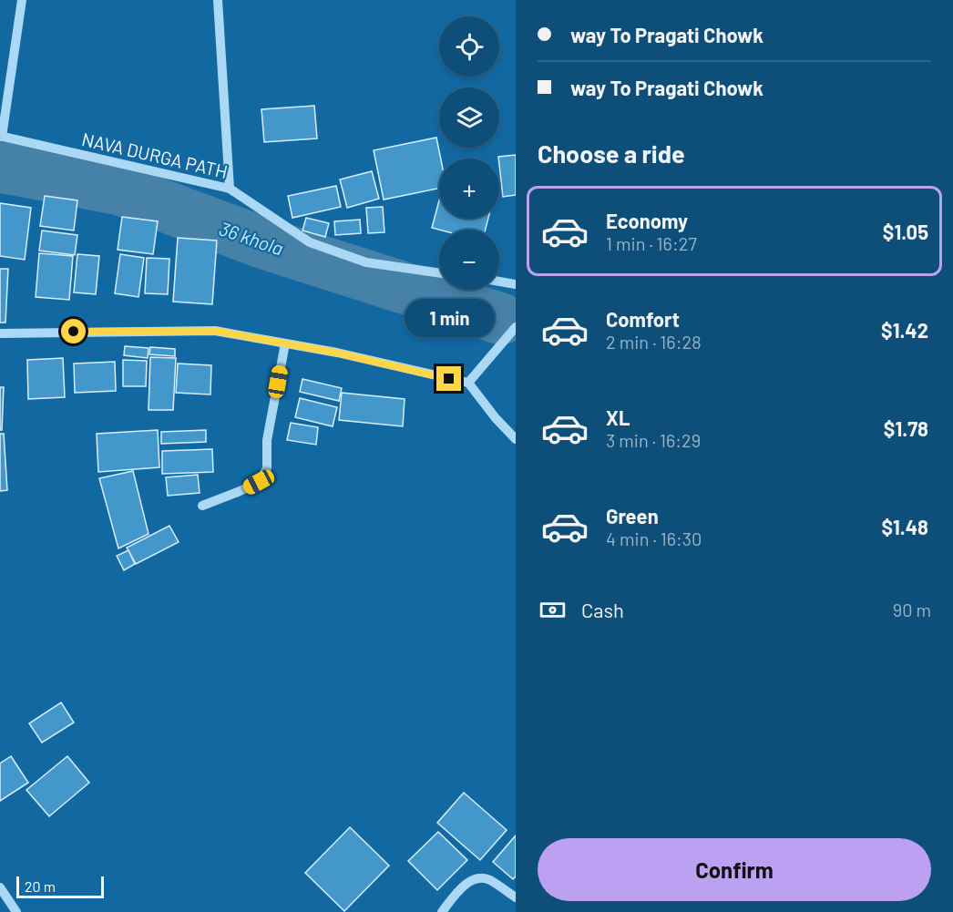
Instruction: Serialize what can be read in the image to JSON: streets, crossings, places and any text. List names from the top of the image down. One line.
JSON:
{"streets":{"street":["NAVA DURGA PATH"]},"water":["36 khola"],"scale_bar":"20 m","page":{"banner":["way To Pragati Chowk","way To Pragati Chowk"],"map_buttons":["+","−"],"heading":"Choose a ride","list":[{"name":"Economy","note":"1 min · 16:27","value":"$1.05"},{"name":"Comfort","note":"2 min · 16:28","value":"$1.42"},{"name":"XL","note":"3 min · 16:29","value":"$1.78"},{"name":"Green","note":"4 min · 16:30","value":"$1.48"}],"bubble":"1 min","pay":["Cash","90 m"],"buttons":"Confirm","scale":"20 m"}}
